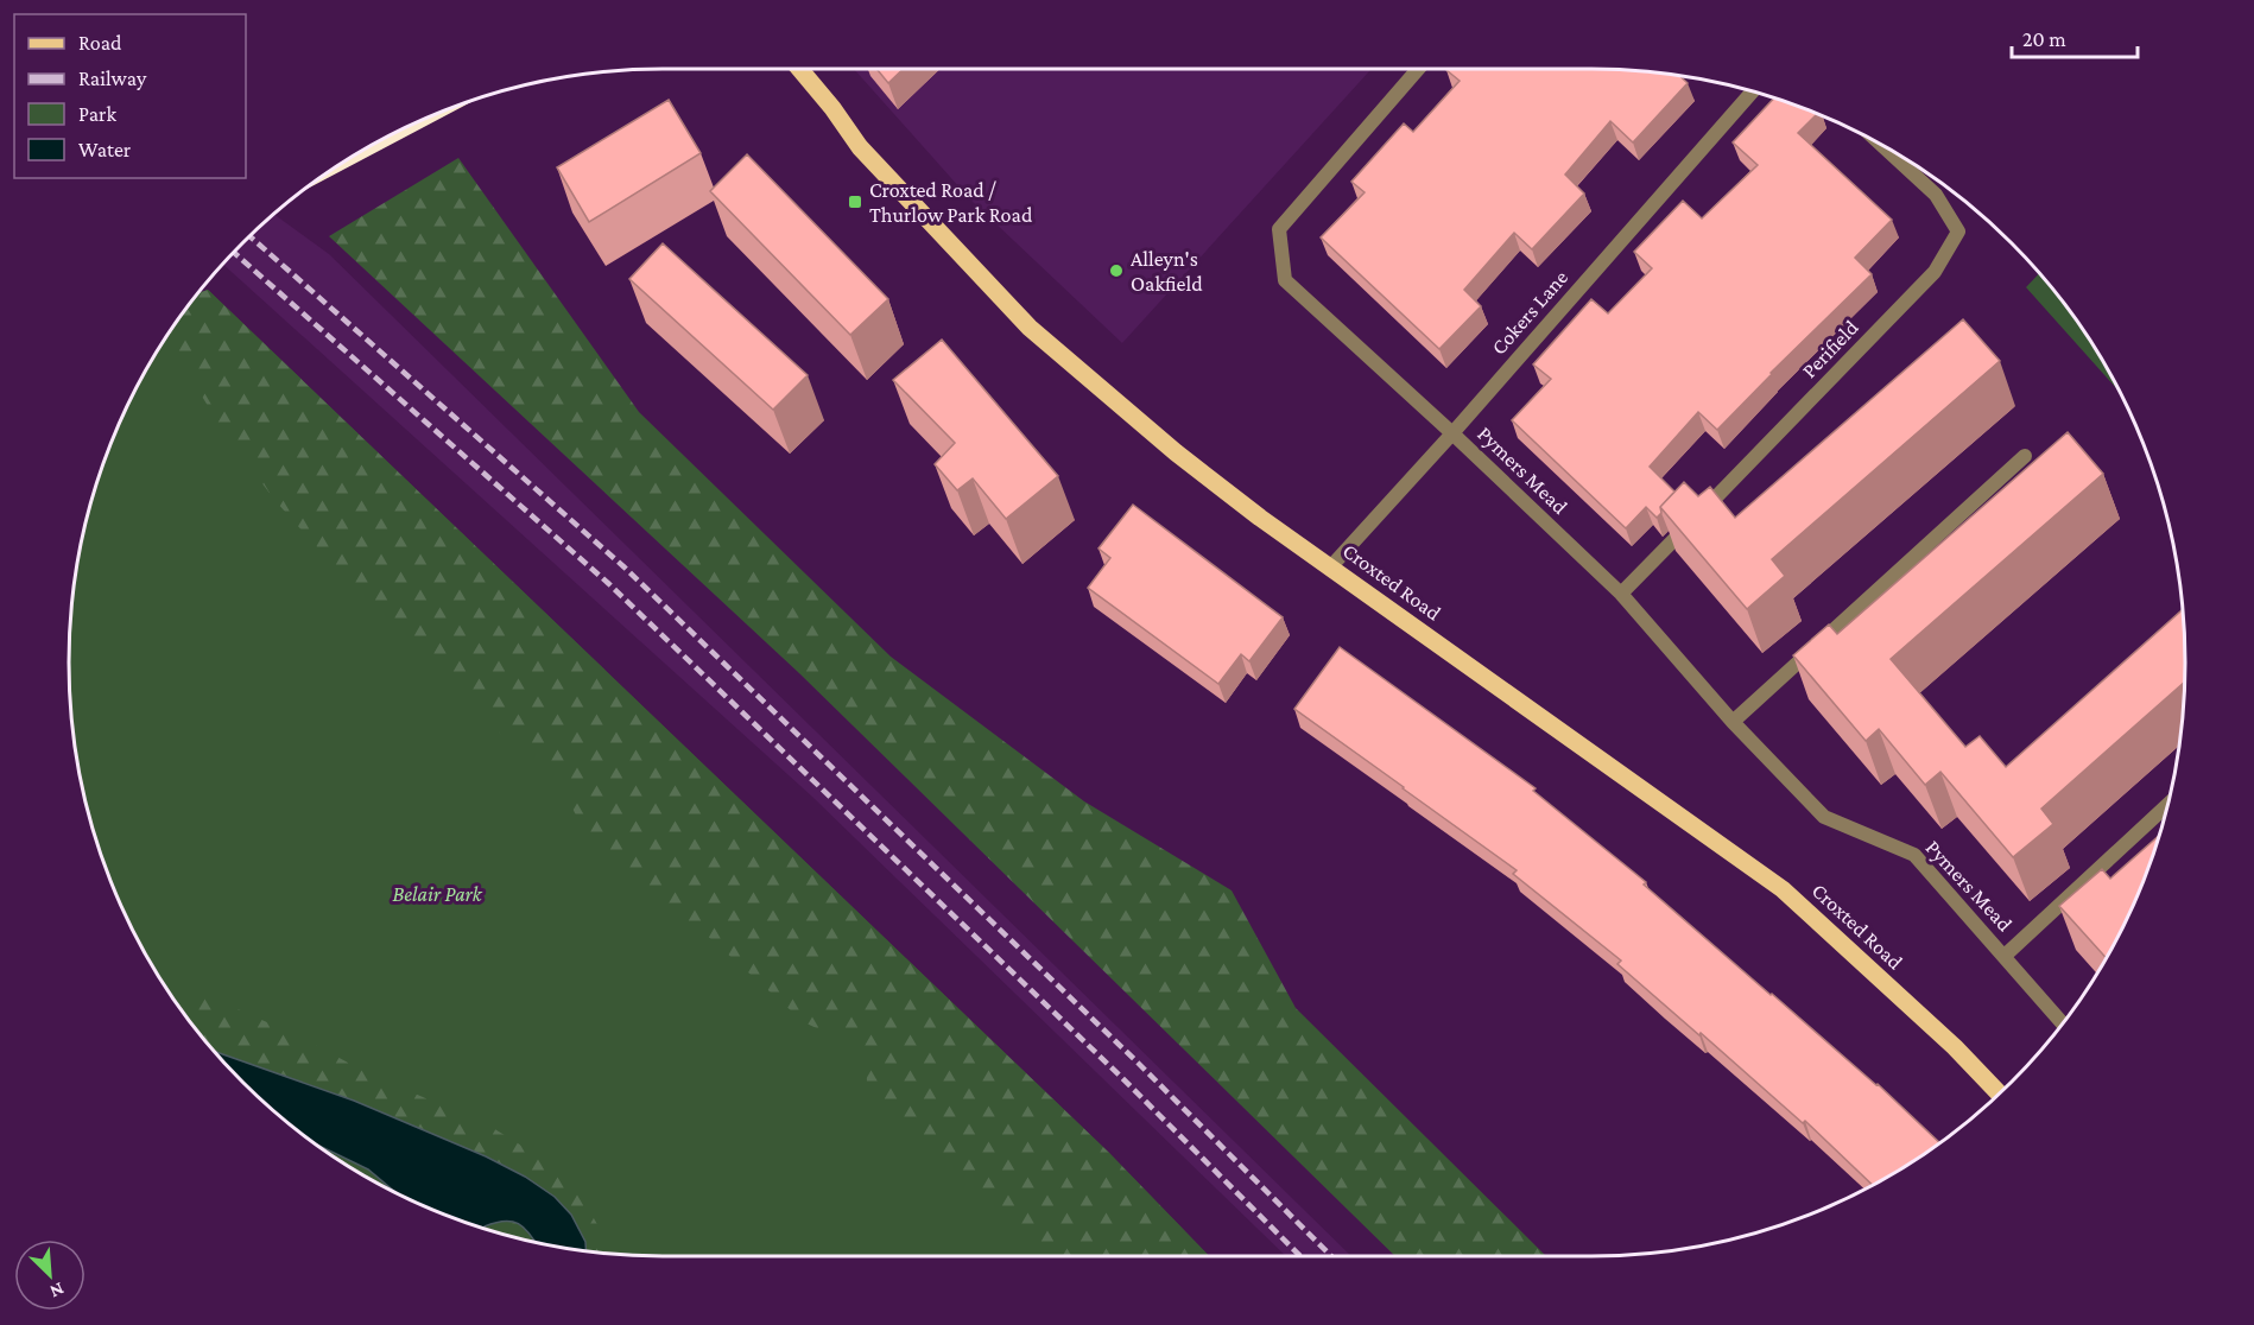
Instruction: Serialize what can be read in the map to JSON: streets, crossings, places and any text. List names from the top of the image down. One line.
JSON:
{"streets":{"main road":["Croxted Road"],"street":["Cokers Lane","Perifield","Pymers Mead"]},"crossings":[["Cokers Lane","Pymers Mead"],["Cokers Lane","Croxted Road"],["Perifield","Pymers Mead"]],"parks":["Belair Park"],"places":{"transit":["Croxted Road / Thurlow Park Road"],"other":["Alleyn's Oakfield"]},"legend":["Road","Railway","Park","Water"],"scale_bar":"20 m","north":"bottom right"}
